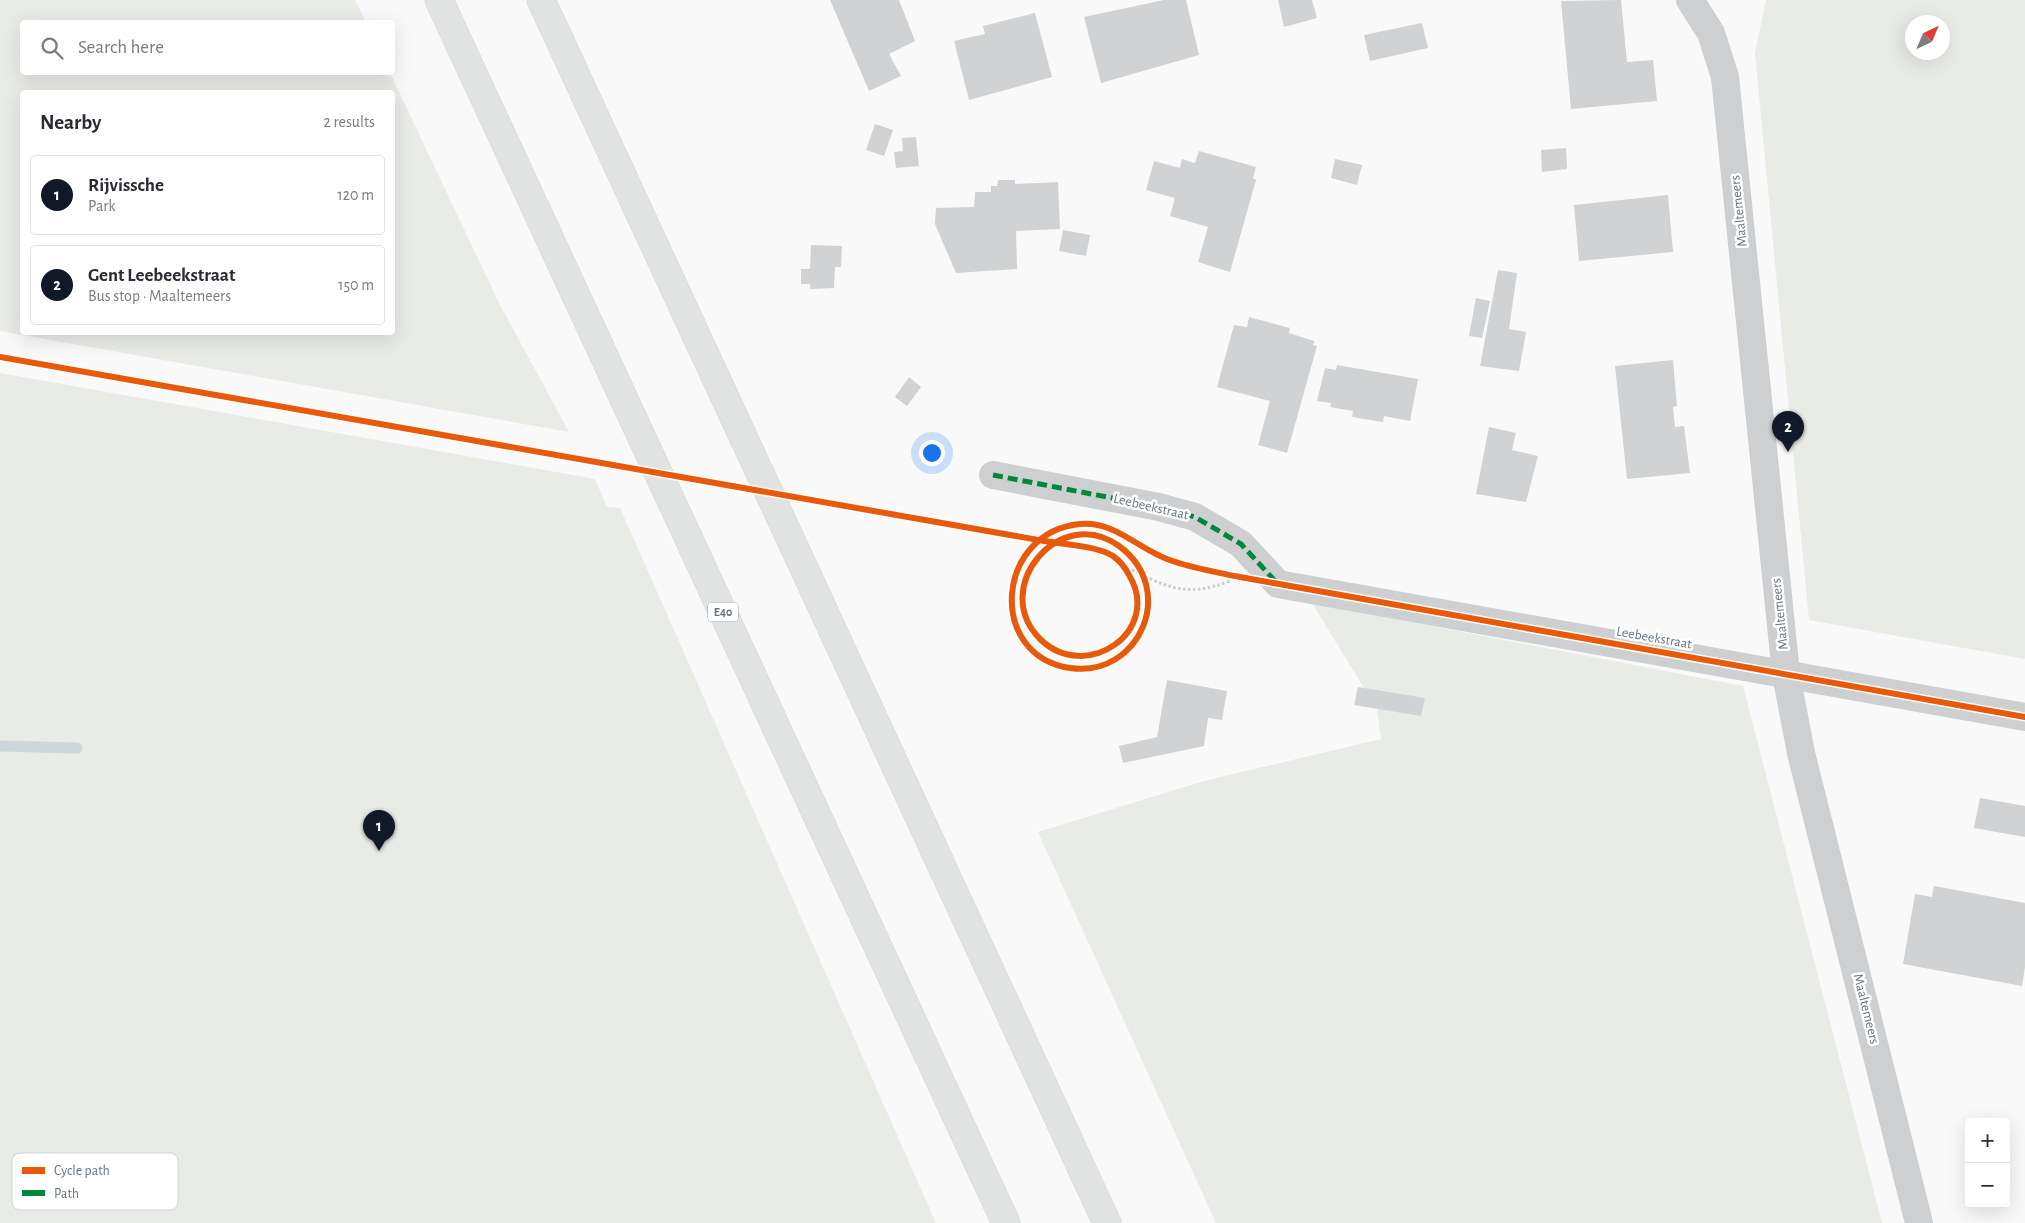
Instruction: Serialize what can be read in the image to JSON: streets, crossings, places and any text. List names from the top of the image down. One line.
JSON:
{"streets":{"highway":["E40"],"street":["Maaltemeers","Leebeekstraat"]},"crossings":[["Maaltemeers","Leebeekstraat"]],"legend":["Cycle path","Path"],"north":"top right","page":{"search":"Search here","heading":["Nearby","2 results"],"list":[{"mark":"1","name":"Rijvissche","note":"Park","value":"120 m"},{"mark":"2","name":"Gent Leebeekstraat","note":"Bus stop · Maaltemeers","value":"150 m"}],"pins":["2","1"],"map_buttons":["+","−"]}}
